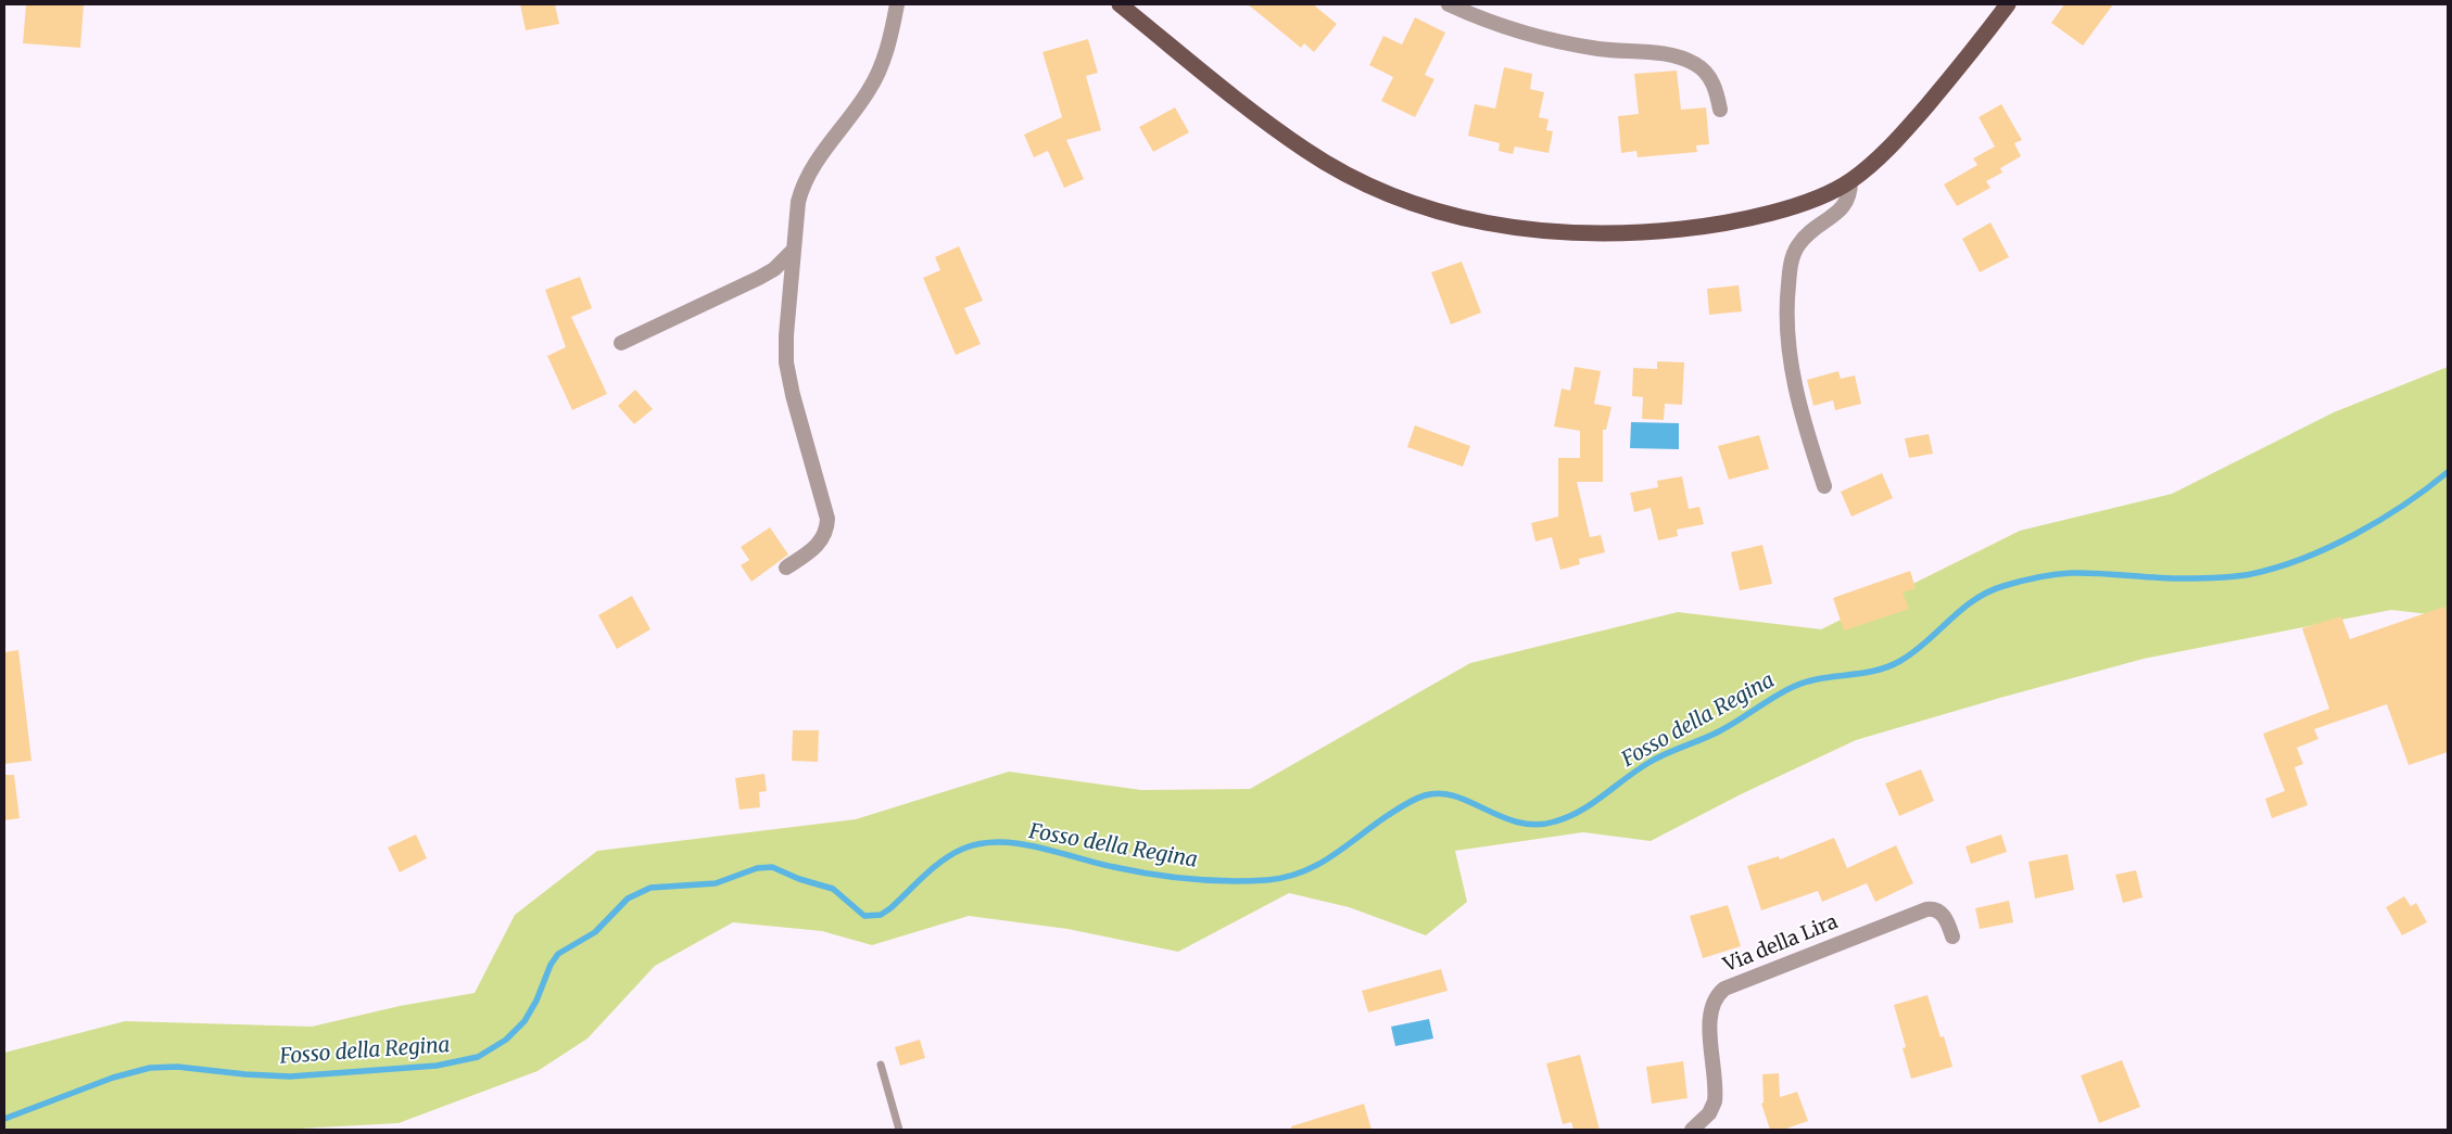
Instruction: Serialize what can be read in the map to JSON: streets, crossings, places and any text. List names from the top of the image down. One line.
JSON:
{"streets":{"street":["Via della Lira"]},"water":["Fosso della Regina"]}
